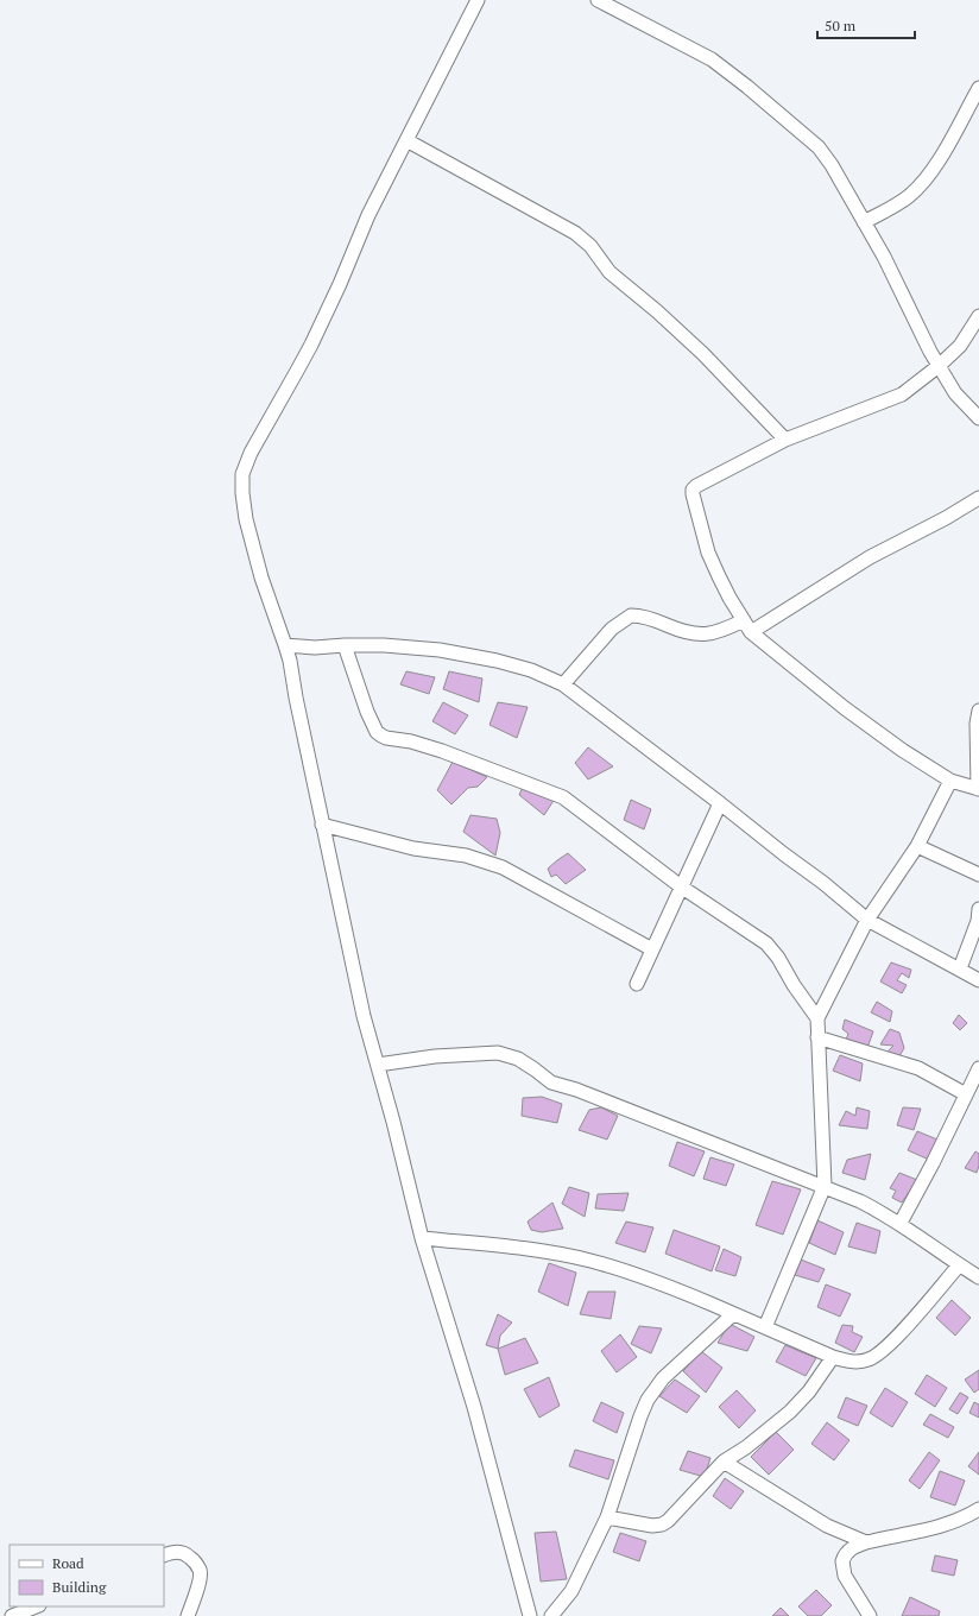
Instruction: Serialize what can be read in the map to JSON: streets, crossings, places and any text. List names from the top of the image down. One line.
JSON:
{"legend":["Road","Building"],"scale_bar":"50 m"}
